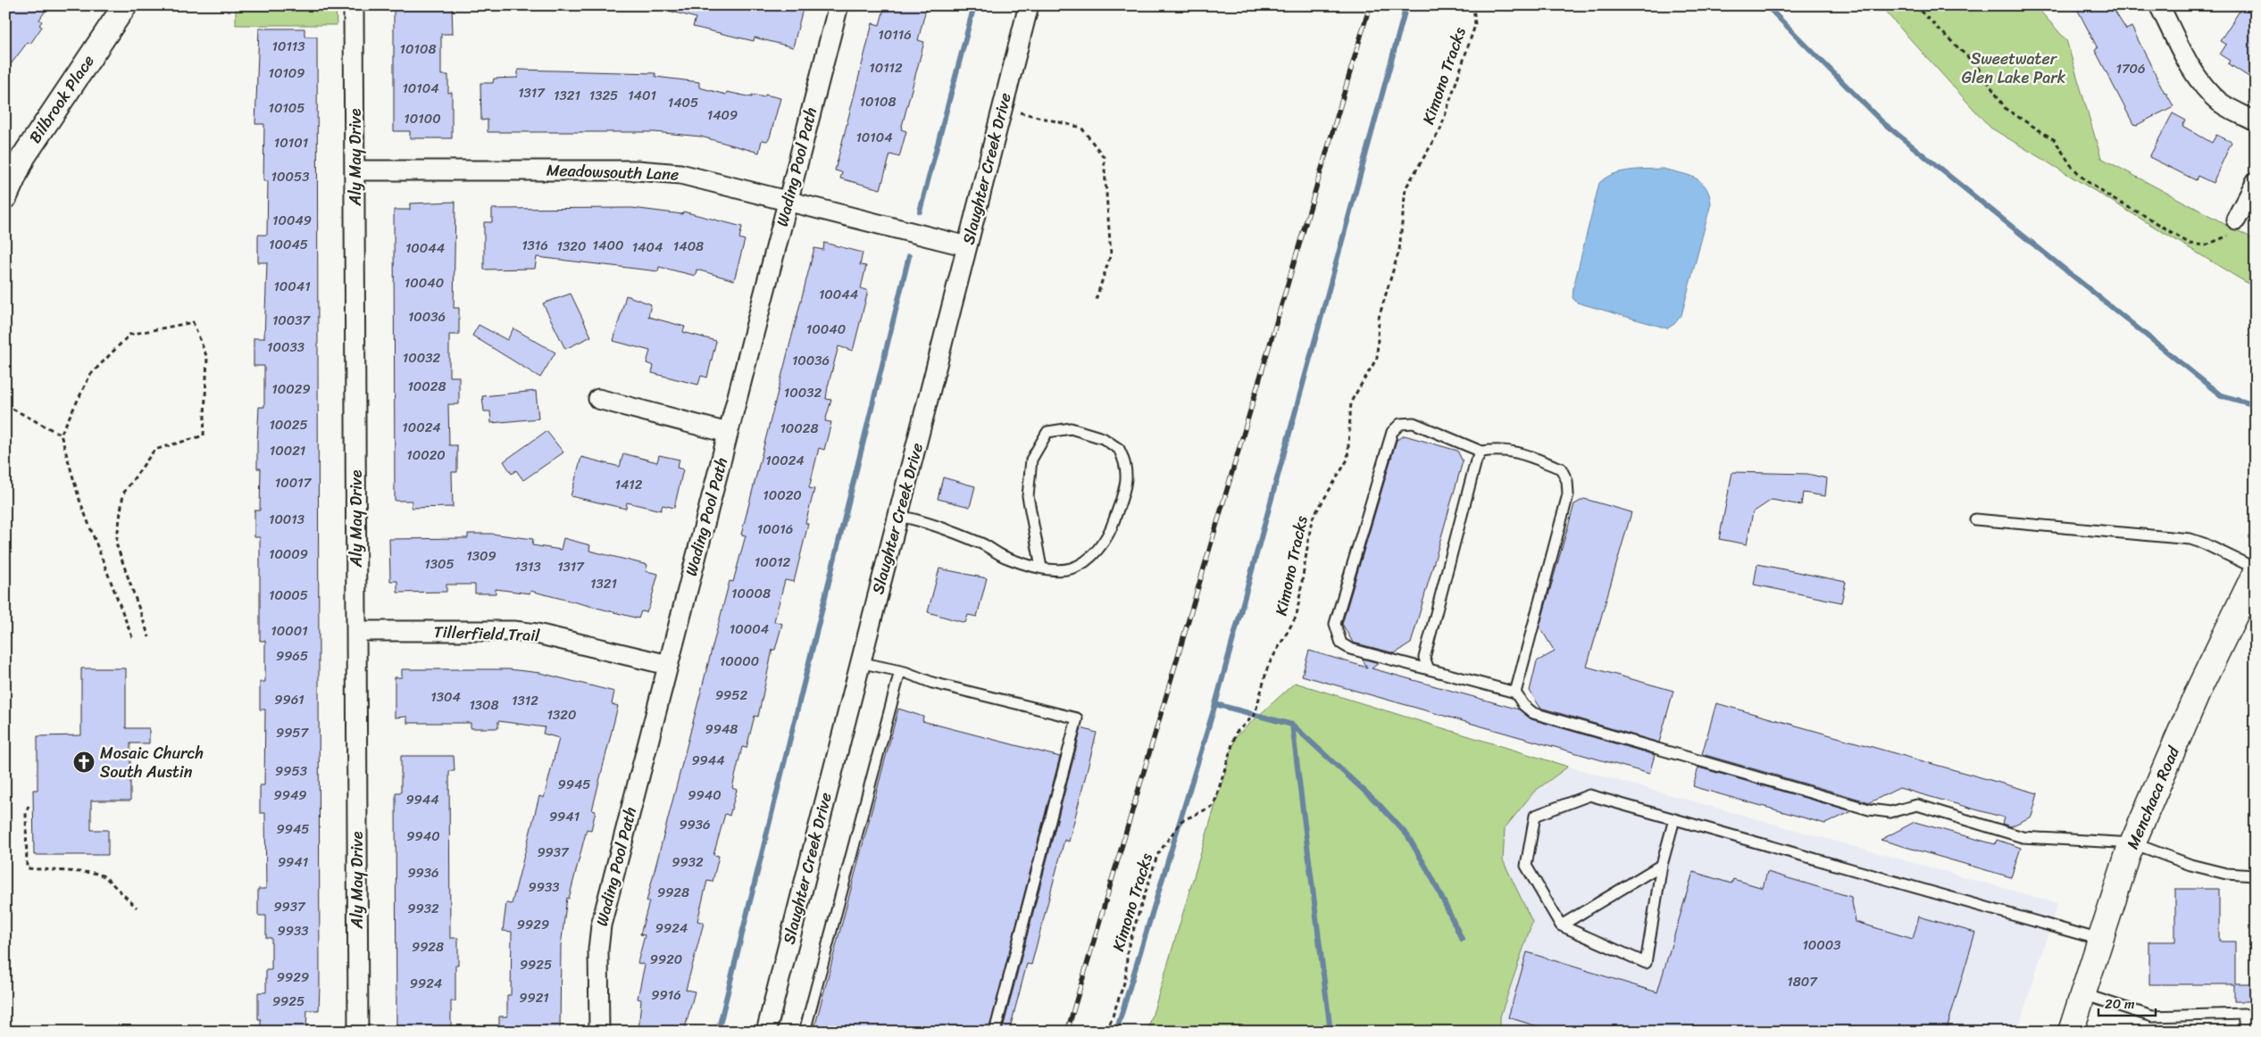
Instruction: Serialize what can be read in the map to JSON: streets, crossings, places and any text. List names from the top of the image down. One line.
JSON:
{"streets":{"main road":["Menchaca Road"],"street":["Bilbrook Place","Aly May Drive","Wading Pool Path","Slaughter Creek Drive","Meadowsouth Lane","Tillerfield Trail"],"path":["Kimono Tracks"]},"crossings":[["Aly May Drive","Meadowsouth Lane"],["Aly May Drive","Tillerfield Trail"],["Wading Pool Path","Meadowsouth Lane"],["Wading Pool Path","Tillerfield Trail"],["Slaughter Creek Drive","Meadowsouth Lane"]],"parks":["Sweetwater Glen Lake Park"],"places":{"church":["Mosaic Church South Austin"]},"house_numbers":["10116","10113","10108","10112","1706","10109","10104","1317","1321","1325","1401","10108","1405","10105","1409","10100","10104","10101","10053","10049","10045","1316","1400","1320","1408","1404","10044","10040","10041","10044","10036","10037","10040","10033","10032","10036","10028","10029","10032","10025","10024","10028","10021","10020","10024","10017","1412","10020","10013","10016","10009","1309","10012","1305","1313","1317","1321","10008","10005","10004","10001","9965","10000","9952","1304","9961","1312","1308","1320","9948","9957","9944","9953","9945","9949","9940","9944","9941","9936","9945","9940","9937","9941","9932","9936","9933","9928","9937","9932","9929","9924","9933","10003","9928","9920","9925","9929","1807","9924","9916","9921","9925"],"scale_bar":"20 m"}
